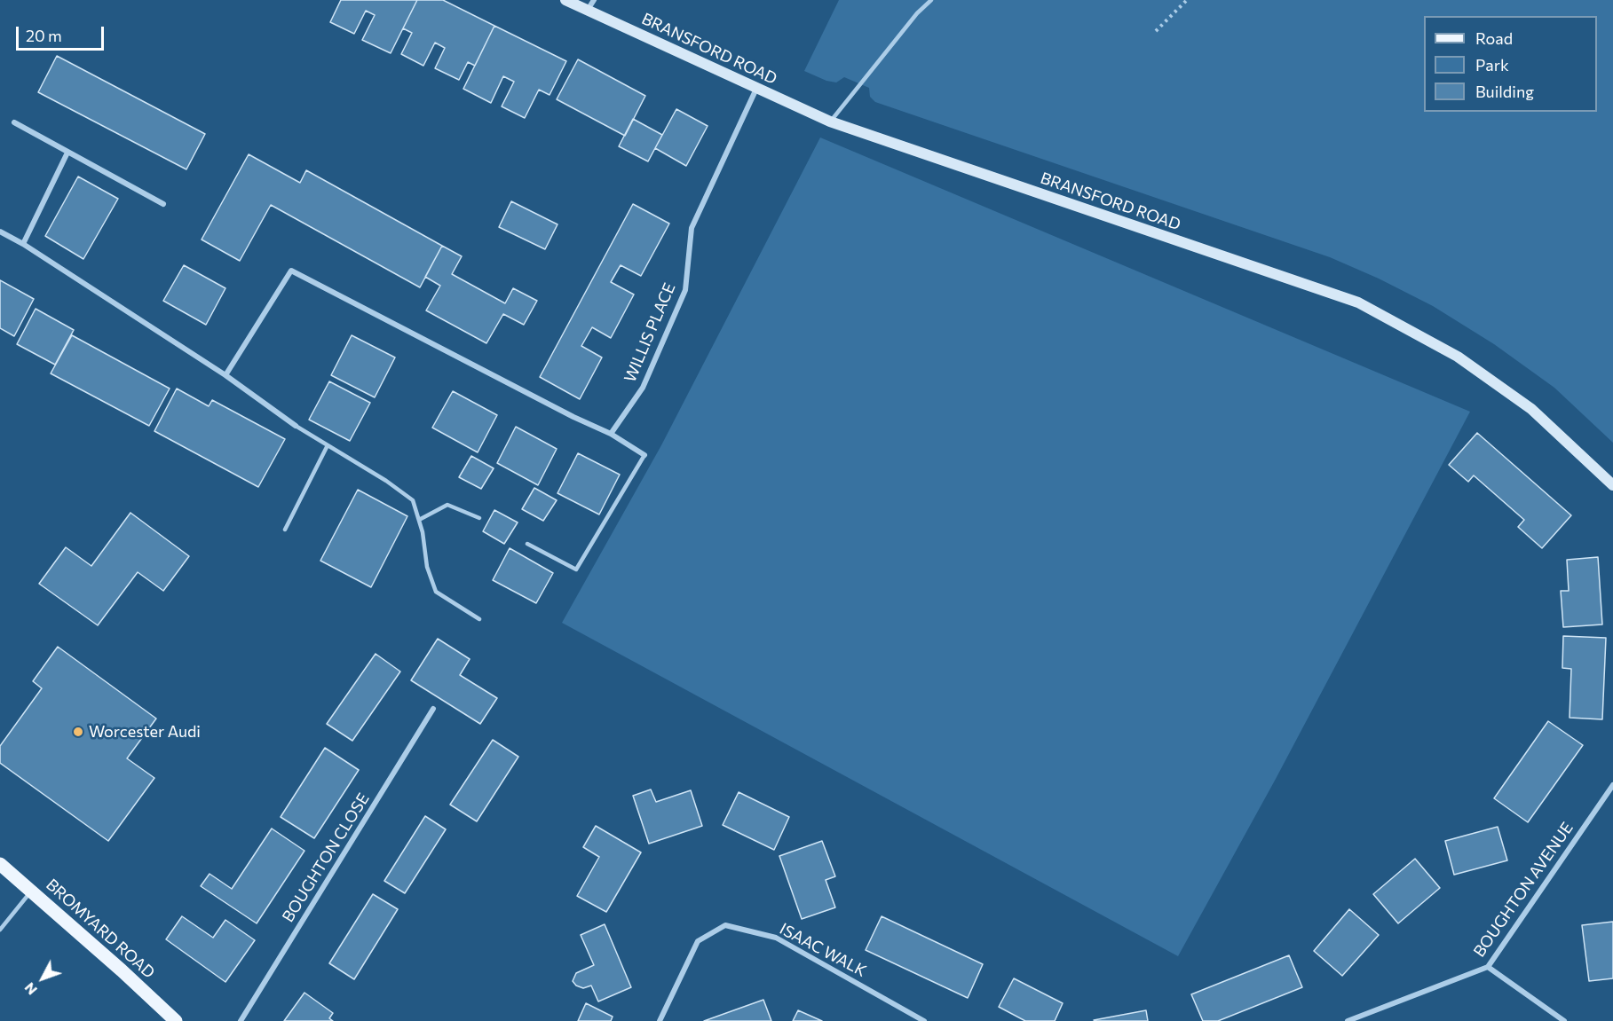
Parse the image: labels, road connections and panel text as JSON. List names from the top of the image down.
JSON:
{
  "streets": {
    "main road": ["BRANSFORD ROAD", "BROMYARD ROAD"],
    "street": [
      "WILLIS PLACE",
      "BOUGHTON CLOSE",
      "BOUGHTON AVENUE",
      "ISAAC WALK"
    ]
  },
  "crossings": [
    ["BRANSFORD ROAD", "WILLIS PLACE"]
  ],
  "places": ["Worcester Audi"],
  "legend": ["Road", "Park", "Building"],
  "scale_bar": "20 m",
  "north": "bottom left"
}
